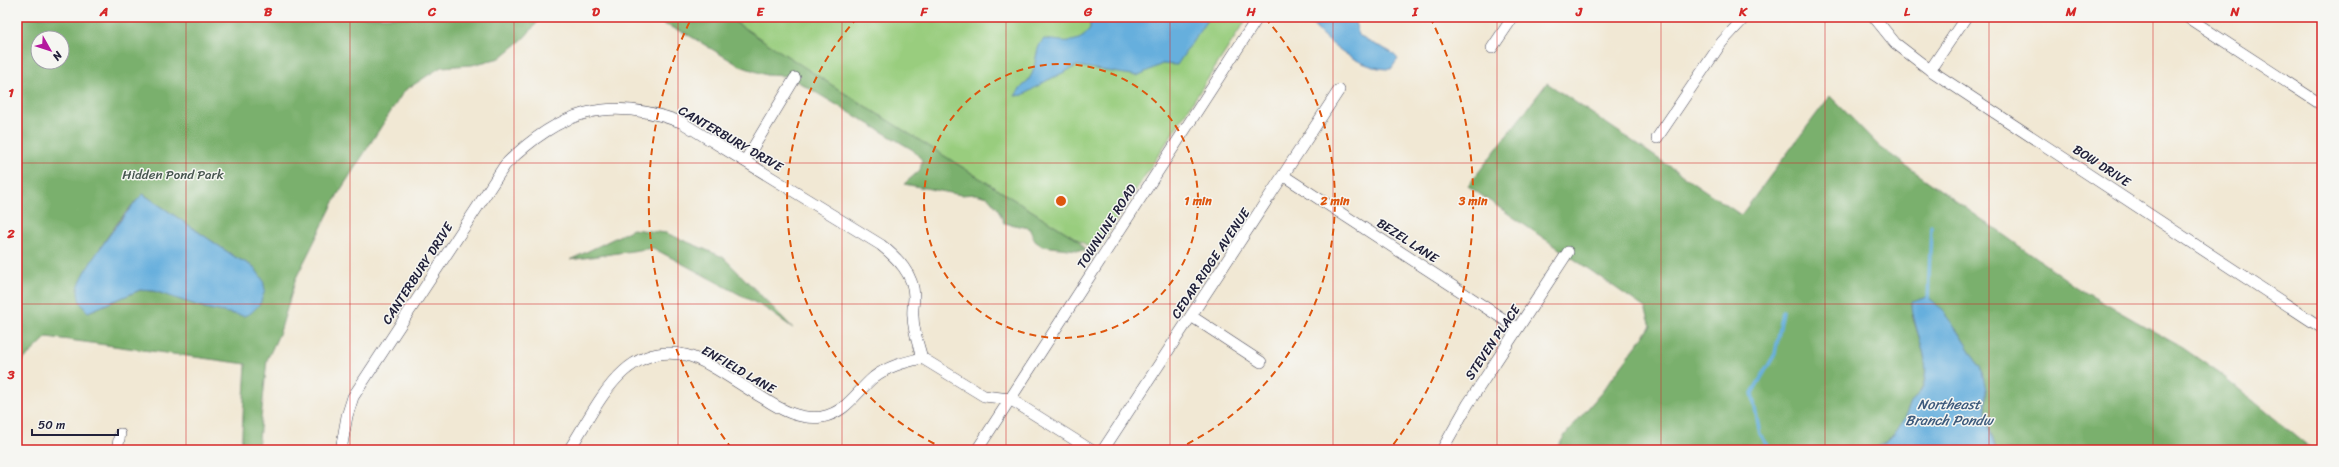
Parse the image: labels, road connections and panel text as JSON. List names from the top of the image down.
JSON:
{
  "streets": {
    "street": [
      "CANTERBURY DRIVE",
      "BOW DRIVE",
      "TOWNLINE ROAD",
      "BEZEL LANE",
      "CEDAR RIDGE AVENUE",
      "STEVEN PLACE",
      "ENFIELD LANE"
    ]
  },
  "crossings": [
    ["CANTERBURY DRIVE", "ENFIELD LANE"],
    ["BEZEL LANE", "CEDAR RIDGE AVENUE"],
    ["BEZEL LANE", "STEVEN PLACE"]
  ],
  "water": ["Northeast Branch Pondw"],
  "parks": ["Hidden Pond Park"],
  "scale_bar": "50 m",
  "north": "bottom right",
  "grid": {
    "columns": [
      "A",
      "B",
      "C",
      "D",
      "E",
      "F",
      "G",
      "H",
      "I",
      "J",
      "K",
      "L",
      "M",
      "N"
    ],
    "rows": ["1", "2", "3"]
  },
  "rings": ["1 min", "2 min", "3 min"]
}
